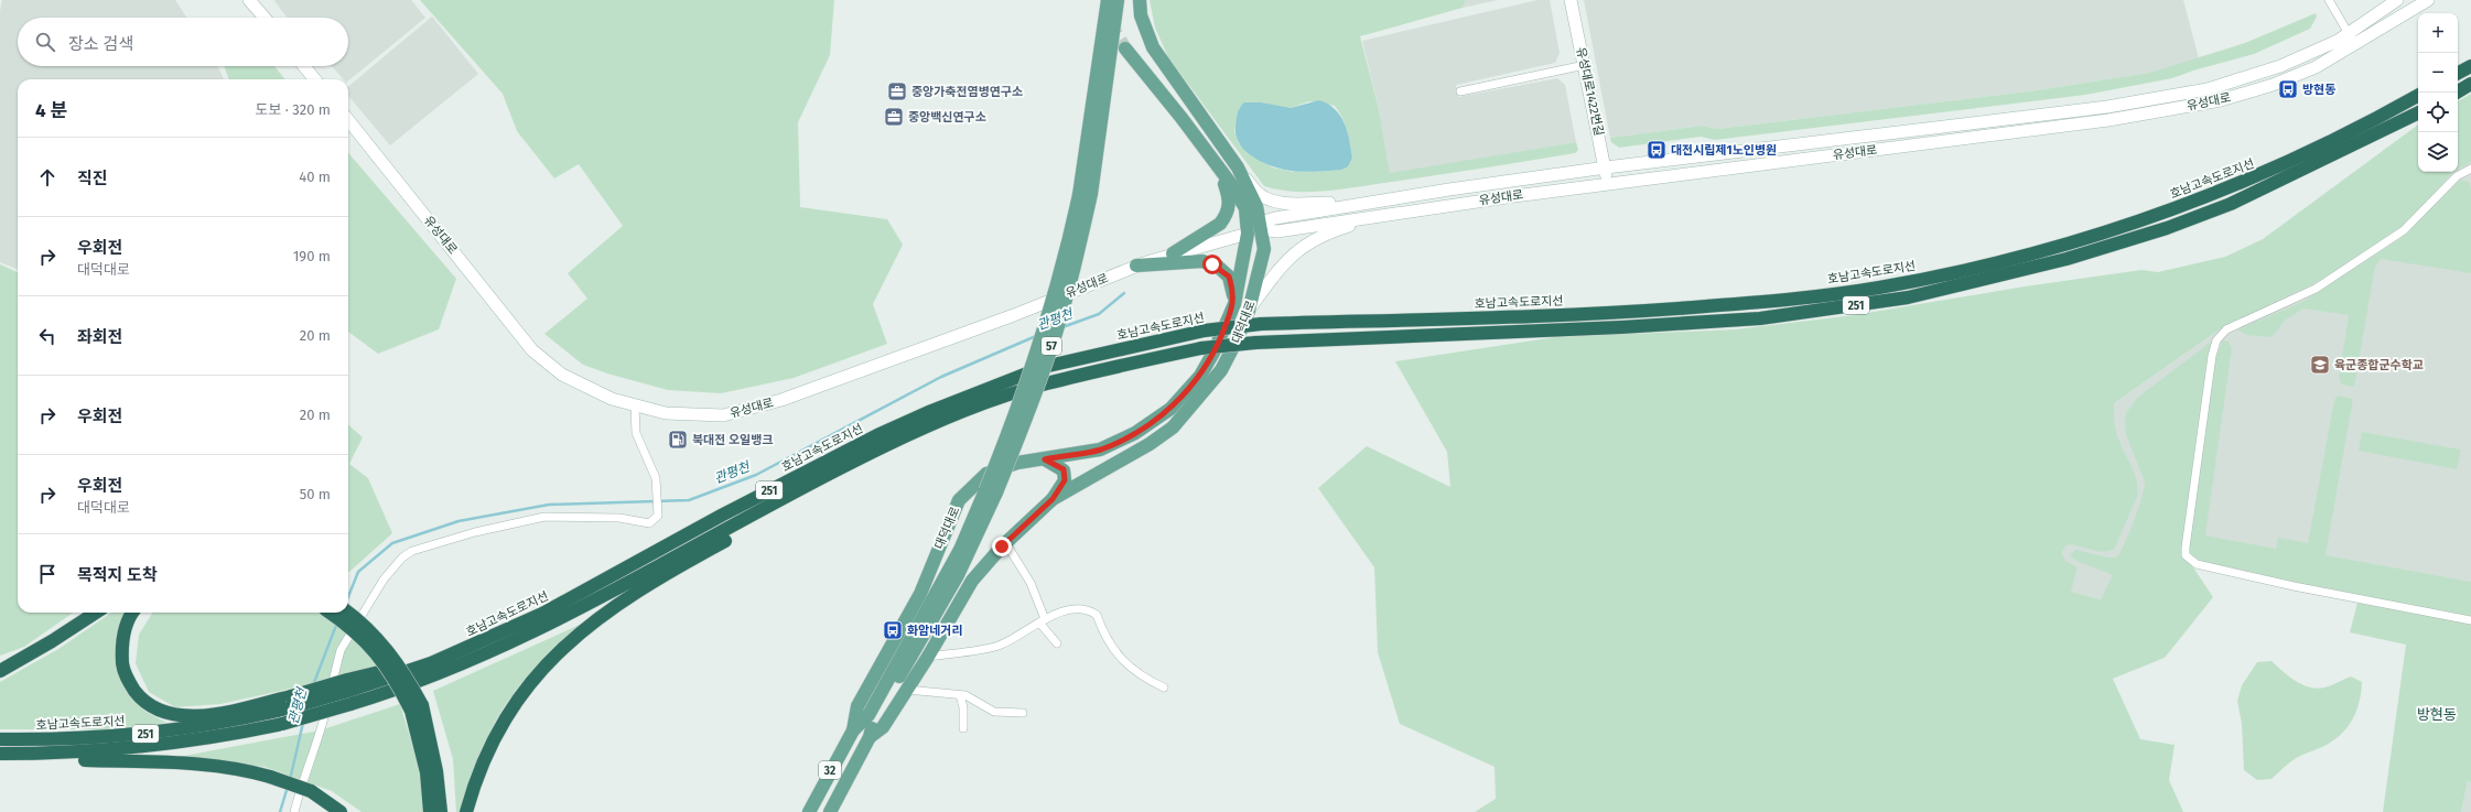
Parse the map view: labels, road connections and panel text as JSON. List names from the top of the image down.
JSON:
{
  "streets": {
    "highway": ["호남고속도로지선", "251"],
    "main road": [
      "유성대로1422번길",
      "유성대로",
      "대덕대로",
      "57",
      "32"
    ]
  },
  "crossings": [
    ["유성대로1422번길", "유성대로"],
    ["유성대로", "대덕대로"],
    ["유성대로", "32"],
    ["호남고속도로지선", "251"],
    ["대덕대로", "57"],
    ["대덕대로", "32"]
  ],
  "districts": ["방현동"],
  "water": ["관평천"],
  "places": {
    "bus stop": ["방현동", "대전시립제1노인병원", "화암네거리"],
    "office": ["중앙가축전염병연구소", "중앙백신연구소"],
    "school or university": ["육군종합군수학교"],
    "fuel station": ["북대전 오일뱅크"]
  },
  "page": {
    "map_buttons": ["+", "−"],
    "search": "장소 검색",
    "heading": ["4 분", "도보 · 320 m"],
    "list": [
      ["직진", "40 m"],
      ["우회전", "대덕대로", "190 m"],
      ["좌회전", "20 m"],
      ["우회전", "20 m"],
      ["우회전", "대덕대로", "50 m"],
      "목적지 도착"
    ]
  }
}
